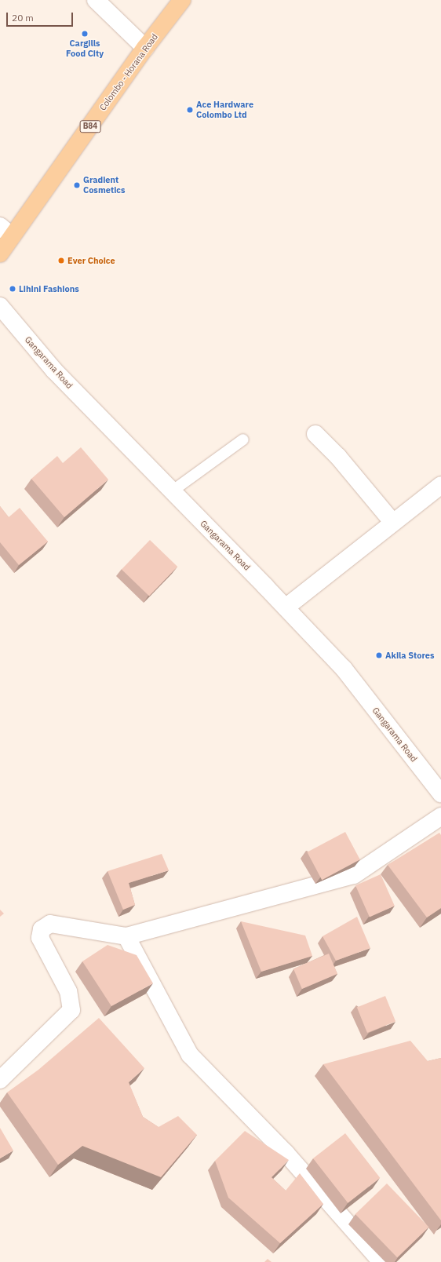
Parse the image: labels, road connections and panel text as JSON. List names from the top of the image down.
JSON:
{
  "streets": {
    "main road": ["Colombo - Horana Road", "B84"],
    "street": ["Gangarama Road"]
  },
  "places": [
    "Cargills Food City",
    "Ace Hardware Colombo Ltd",
    "Gradient Cosmetics",
    "Ever Choice",
    "Lihini Fashions",
    "Akila Stores"
  ],
  "scale_bar": "20 m"
}
